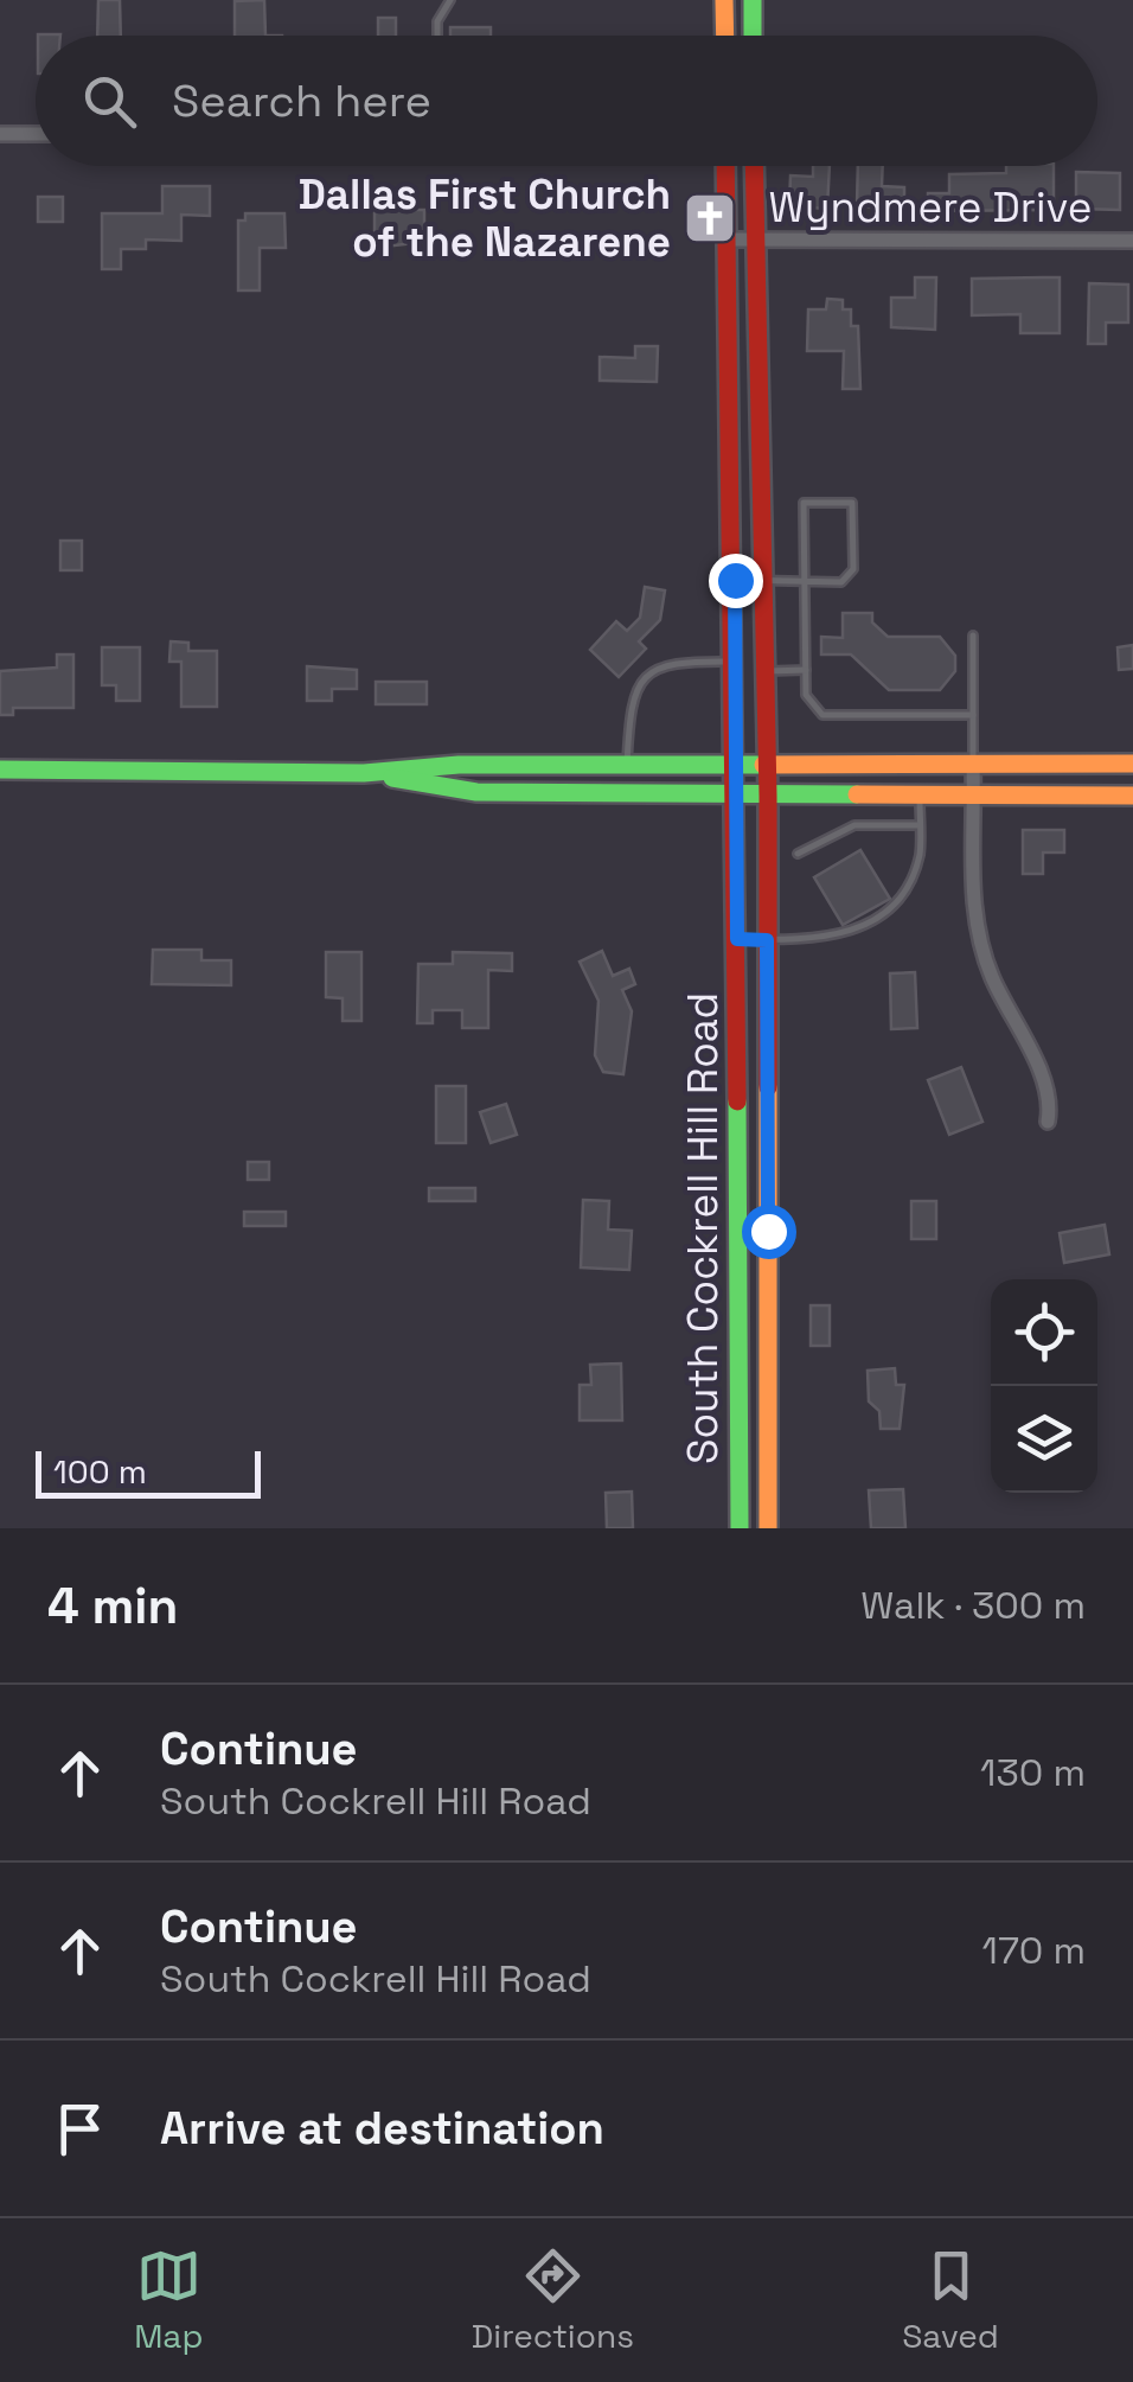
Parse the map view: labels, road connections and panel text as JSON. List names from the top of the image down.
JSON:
{
  "streets": {
    "main road": ["South Cockrell Hill Road"],
    "street": ["Wyndmere Drive"]
  },
  "crossings": [
    ["Wyndmere Drive", "South Cockrell Hill Road"]
  ],
  "places": {
    "church": ["Dallas First Church of the Nazarene"]
  },
  "scale_bar": "100 m",
  "page": {
    "search": "Search here",
    "scale": "100 m",
    "heading": ["4 min", "Walk · 300 m"],
    "list": [
      ["Continue", "South Cockrell Hill Road", "130 m"],
      ["Continue", "South Cockrell Hill Road", "170 m"],
      "Arrive at destination"
    ],
    "nav": ["Map", "Directions", "Saved"]
  }
}
